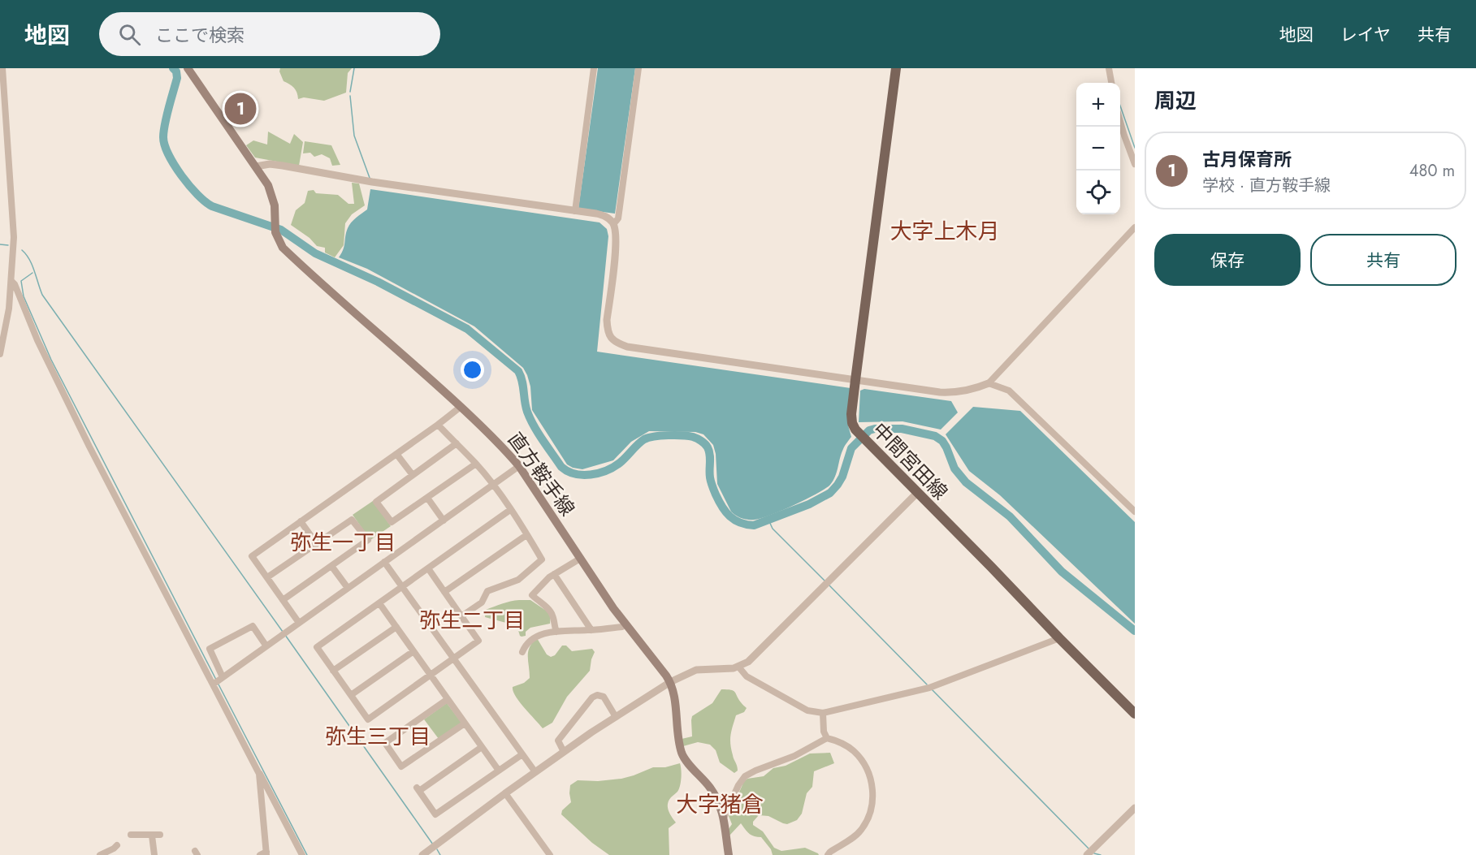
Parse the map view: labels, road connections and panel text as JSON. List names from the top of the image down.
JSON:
{
  "streets": {
    "main road": ["中間宮田線", "直方鞍手線"]
  },
  "districts": [
    "大字上木月",
    "弥生一丁目",
    "弥生二丁目",
    "弥生三丁目",
    "大字猪倉"
  ],
  "page": {
    "header": "地図",
    "search": "ここで検索",
    "nav": ["地図", "レイヤ", "共有"],
    "heading": "周辺",
    "map_buttons": ["+", "−"],
    "pins": "1",
    "list": [
      {
        "mark": "1",
        "name": "古月保育所",
        "note": "学校 · 直方鞍手線",
        "value": "480 m"
      }
    ],
    "buttons": ["保存", "共有"]
  }
}
